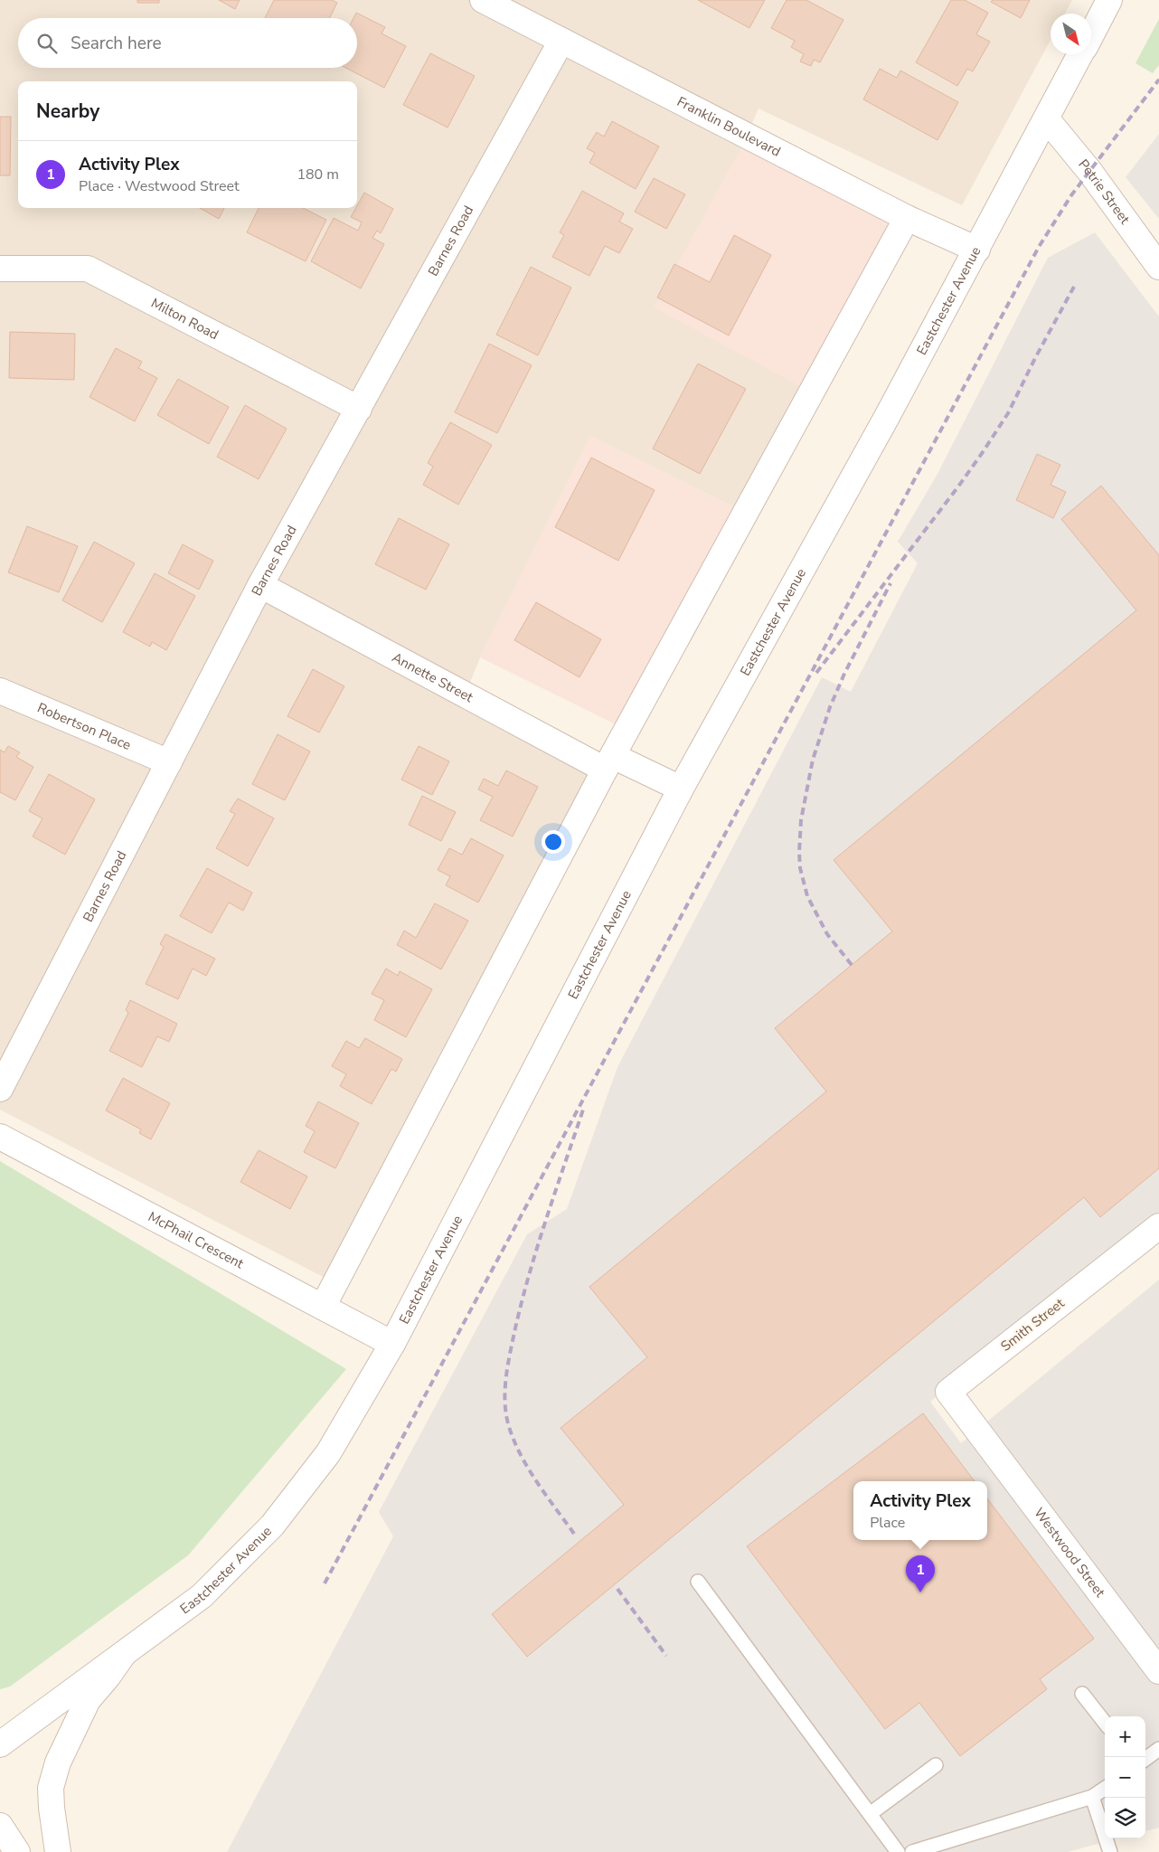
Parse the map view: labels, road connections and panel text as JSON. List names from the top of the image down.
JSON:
{
  "streets": {
    "street": [
      "Franklin Boulevard",
      "Petrie Street",
      "Barnes Road",
      "Eastchester Avenue",
      "Milton Road",
      "Annette Street",
      "Robertson Place",
      "McPhail Crescent",
      "Smith Street",
      "Westwood Street"
    ]
  },
  "crossings": [
    ["Franklin Boulevard", "Barnes Road"],
    ["Franklin Boulevard", "Eastchester Avenue"],
    ["Petrie Street", "Eastchester Avenue"],
    ["Barnes Road", "Milton Road"],
    ["Barnes Road", "Annette Street"],
    ["Barnes Road", "Robertson Place"],
    ["Eastchester Avenue", "Annette Street"],
    ["Eastchester Avenue", "McPhail Crescent"],
    ["Smith Street", "Westwood Street"]
  ],
  "north": "bottom right",
  "page": {
    "search": "Search here",
    "heading": "Nearby",
    "list": [
      {
        "mark": "1",
        "name": "Activity Plex",
        "note": "Place · Westwood Street",
        "value": "180 m"
      }
    ],
    "popup": ["Activity Plex", "Place"],
    "pins": "1",
    "map_buttons": ["+", "−"]
  }
}
